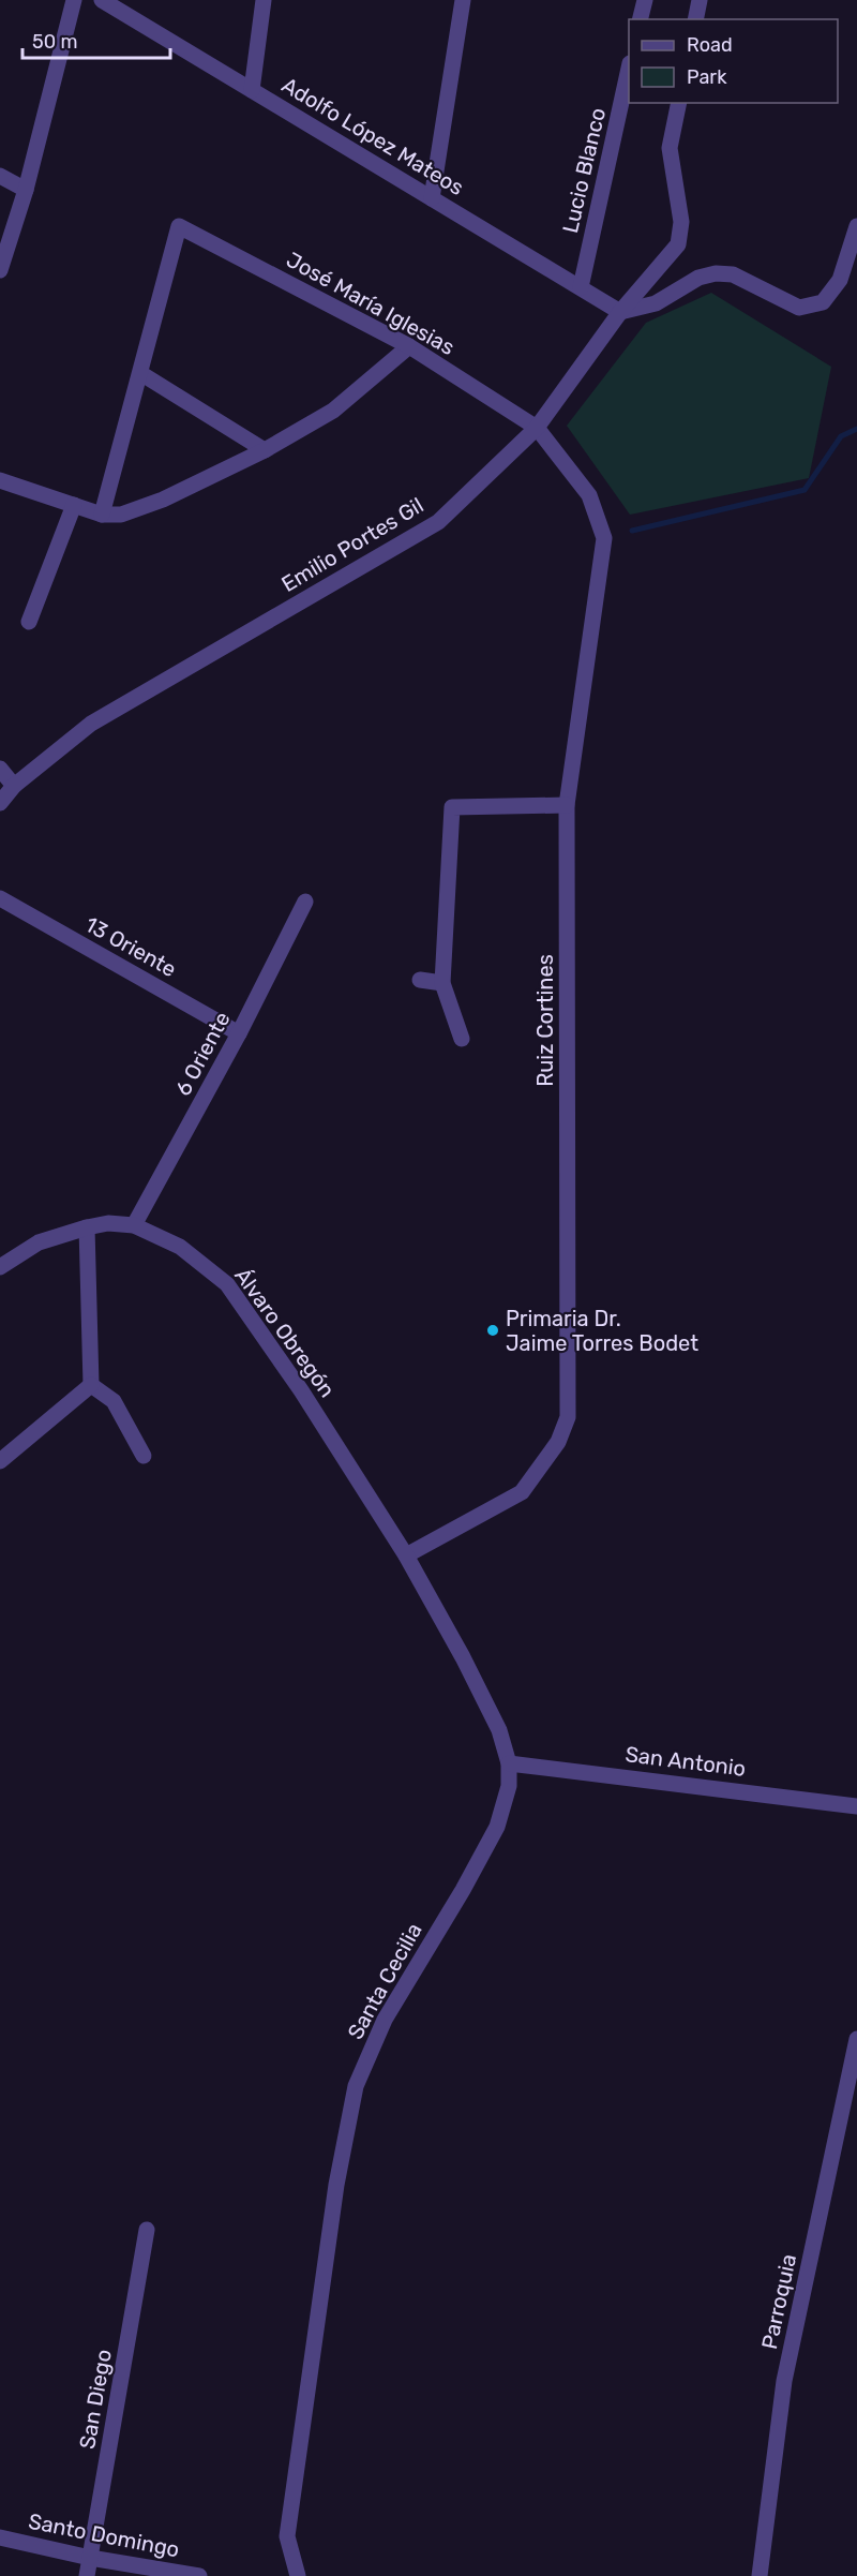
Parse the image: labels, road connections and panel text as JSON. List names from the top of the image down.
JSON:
{
  "streets": {
    "street": [
      "Adolfo López Mateos",
      "Lucio Blanco",
      "José María Iglesias",
      "Emilio Portes Gil",
      "13 Oriente",
      "Ruiz Cortines",
      "6 Oriente",
      "Álvaro Obregón",
      "San Antonio",
      "Santa Cecilia",
      "Parroquia",
      "San Diego",
      "Santo Domingo"
    ]
  },
  "crossings": [
    ["Adolfo López Mateos", "Lucio Blanco"],
    ["Adolfo López Mateos", "Emilio Portes Gil"],
    ["José María Iglesias", "Emilio Portes Gil"],
    ["José María Iglesias", "Ruiz Cortines"],
    ["Emilio Portes Gil", "Ruiz Cortines"],
    ["13 Oriente", "6 Oriente"],
    ["Ruiz Cortines", "Álvaro Obregón"],
    ["Ruiz Cortines", "Santa Cecilia"],
    ["6 Oriente", "Álvaro Obregón"],
    ["Álvaro Obregón", "Santa Cecilia"],
    ["San Antonio", "Santa Cecilia"],
    ["San Diego", "Santo Domingo"]
  ],
  "places": ["Primaria Dr. Jaime Torres Bodet"],
  "legend": ["Road", "Park"],
  "scale_bar": "50 m"
}
